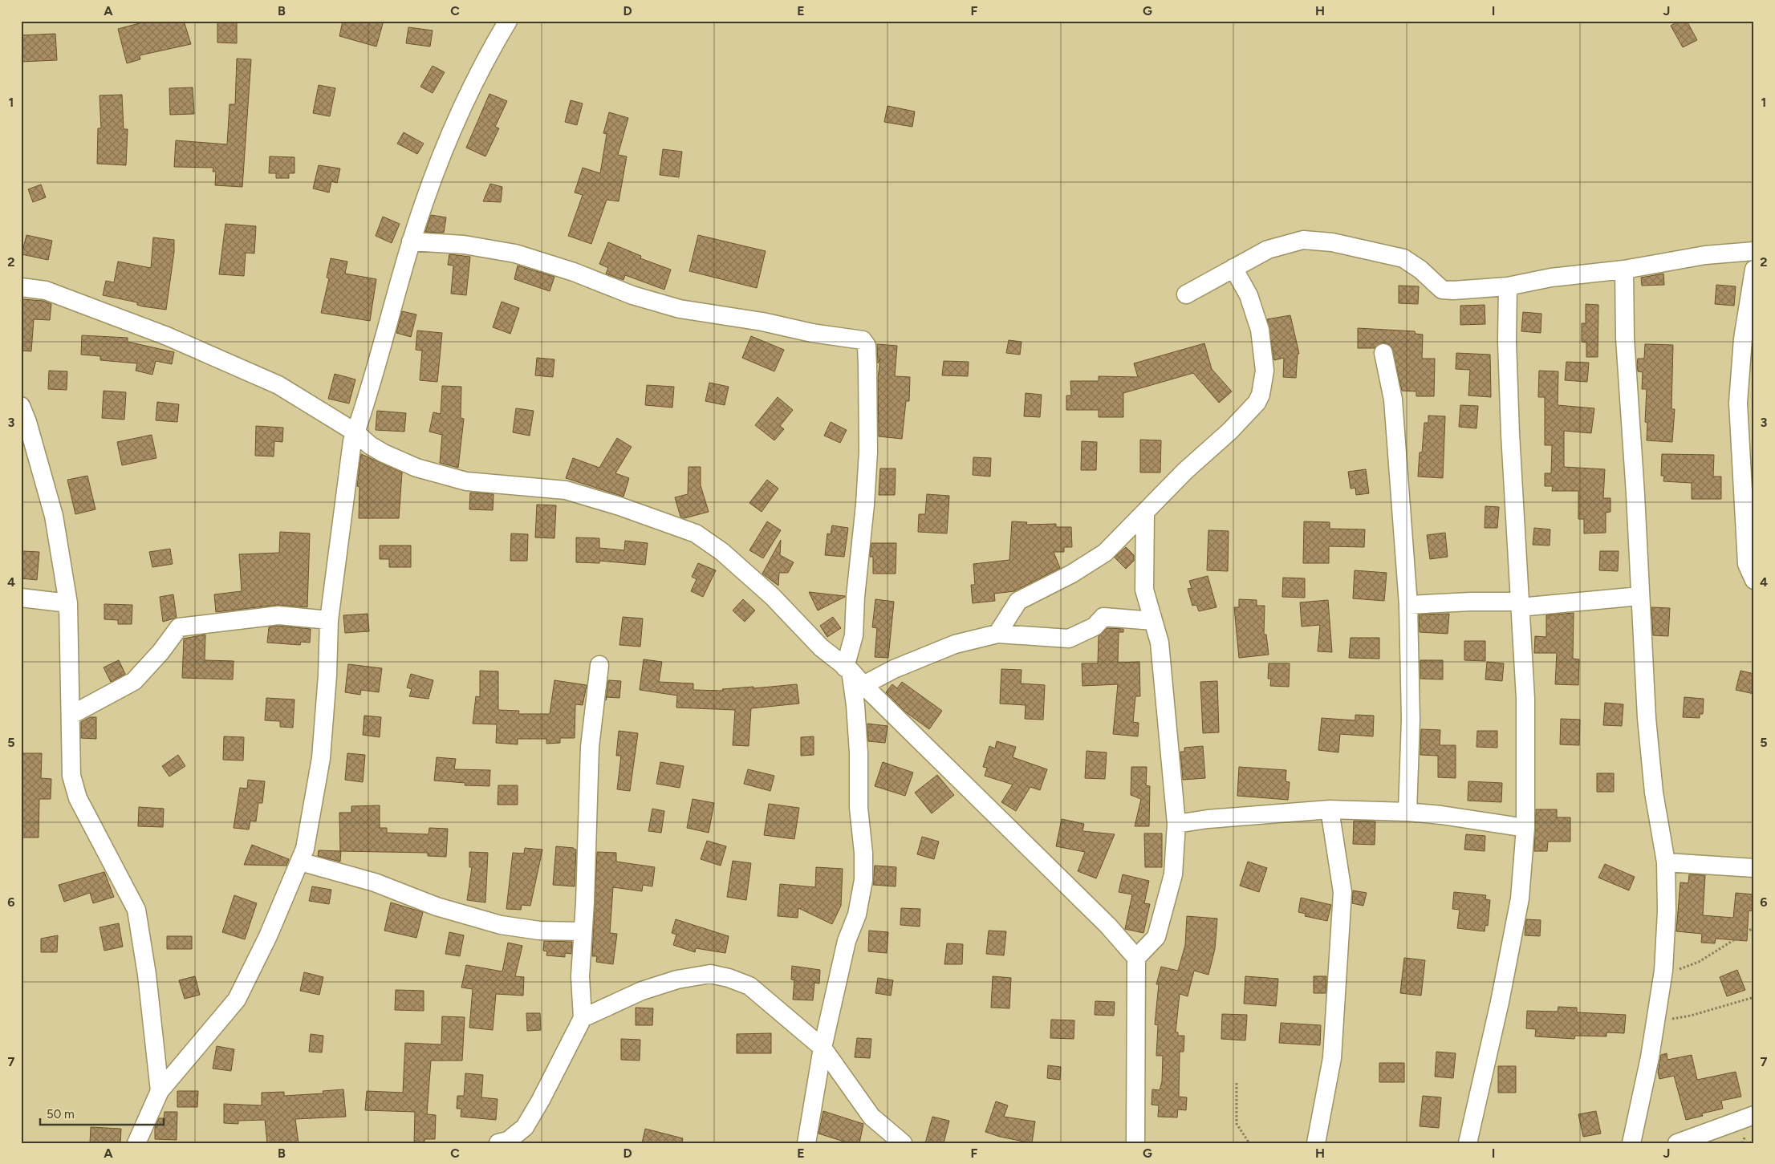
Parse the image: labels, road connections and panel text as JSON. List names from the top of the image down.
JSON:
{
  "scale_bar": "50 m",
  "grid": {
    "columns": [
      "A",
      "B",
      "C",
      "D",
      "E",
      "F",
      "G",
      "H",
      "I",
      "J"
    ],
    "rows": [
      "1",
      "2",
      "3",
      "4",
      "5",
      "6",
      "7"
    ]
  }
}
